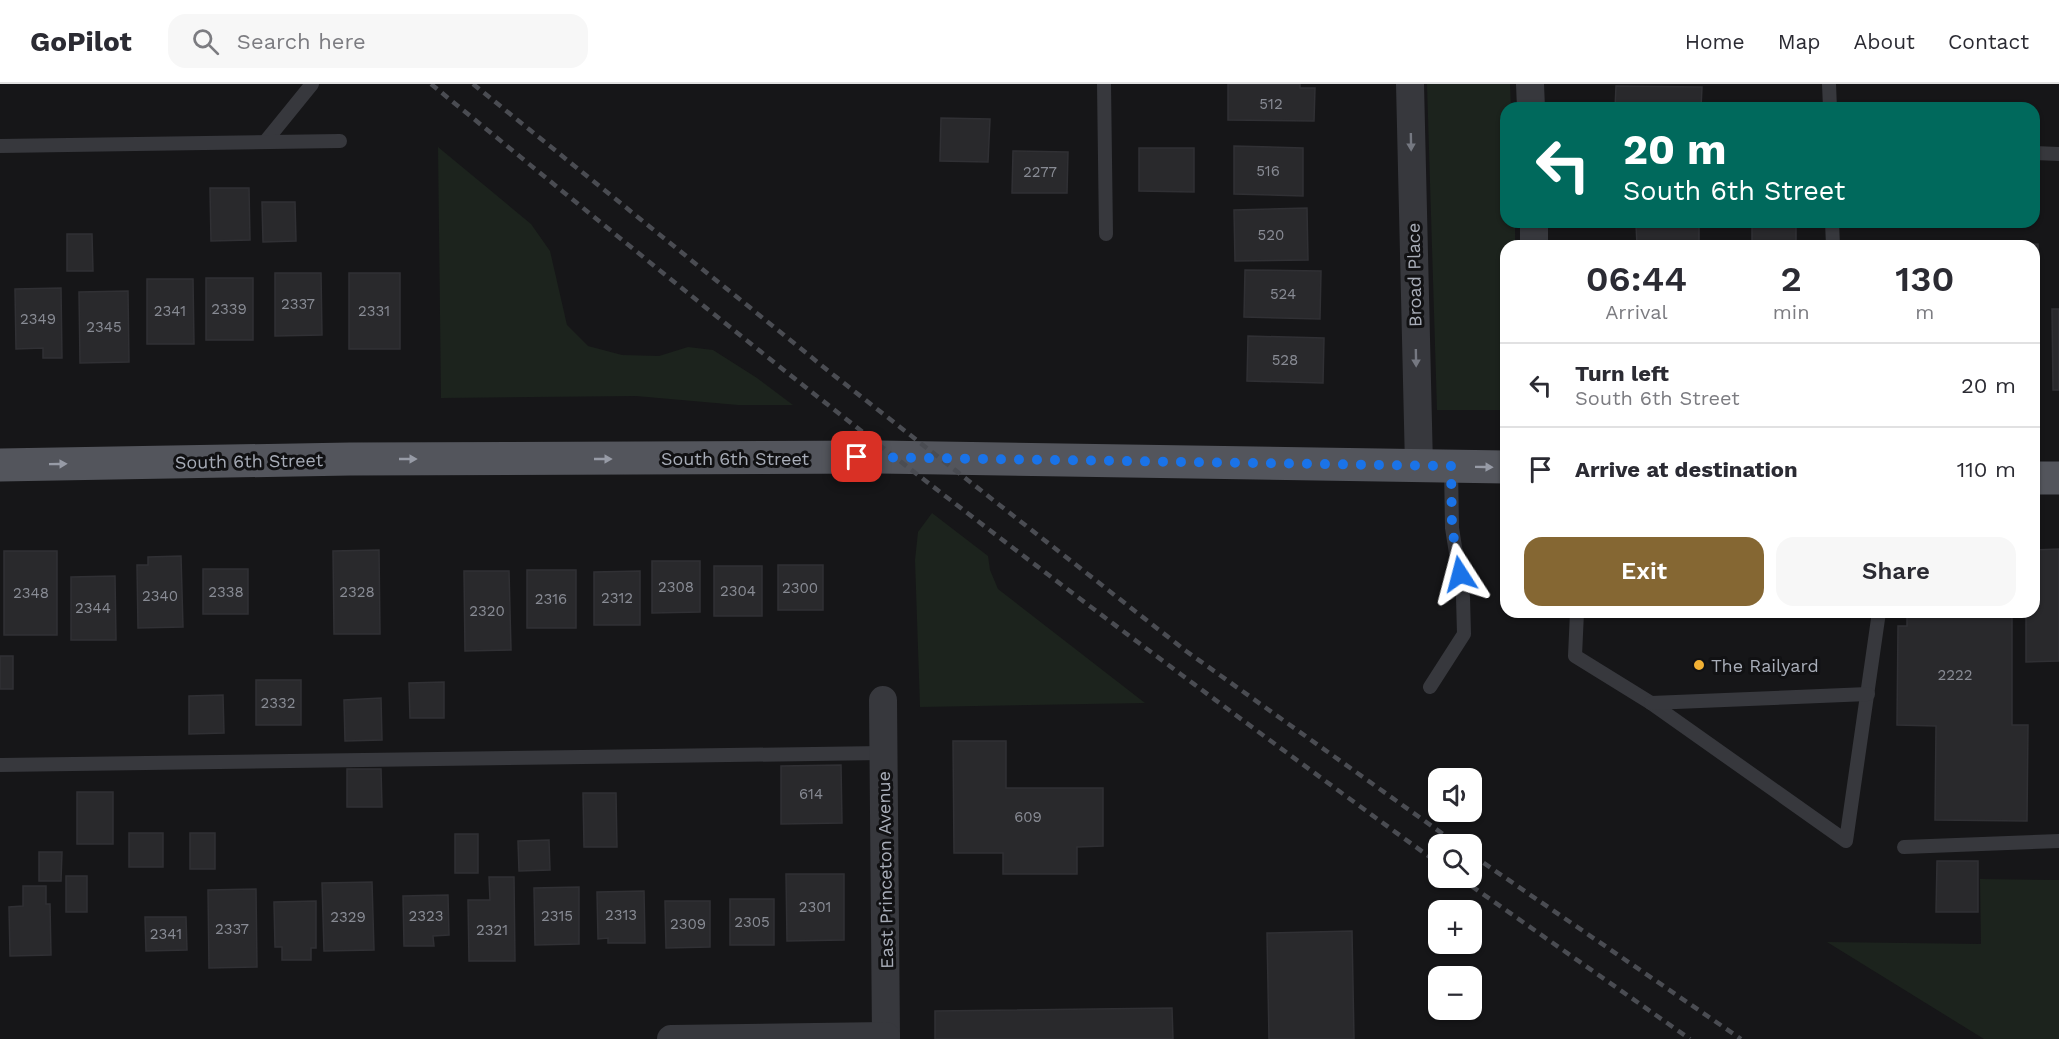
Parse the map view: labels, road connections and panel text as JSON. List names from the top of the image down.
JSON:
{
  "streets": {
    "main road": ["South 6th Street"],
    "street": ["Broad Place", "East Princeton Avenue"]
  },
  "crossings": [
    ["Broad Place", "South 6th Street"]
  ],
  "one_way": ["Broad Place", "South 6th Street"],
  "places": ["The Railyard"],
  "house_numbers": [
    "512",
    "516",
    "2277",
    "520",
    "524",
    "2337",
    "2339",
    "2341",
    "2331",
    "2349",
    "2345",
    "528",
    "2308",
    "2300",
    "2304",
    "2338",
    "2328",
    "2348",
    "2340",
    "2312",
    "2316",
    "2344",
    "2320",
    "2222",
    "2332",
    "614",
    "609",
    "2301",
    "2313",
    "2323",
    "2315",
    "2329",
    "2305",
    "2309",
    "2337",
    "2321",
    "2341"
  ],
  "page": {
    "header": "GoPilot",
    "search": "Search here",
    "nav": [
      "Home",
      "Map",
      "About",
      "Contact"
    ],
    "turn": ["20 m", "South 6th Street"],
    "eta": [
      "06:44",
      "Arrival",
      "2",
      "min",
      "130",
      "m"
    ],
    "list": [
      {
        "name": "Turn left",
        "note": "South 6th Street",
        "value": "20 m"
      },
      {
        "name": "Arrive at destination",
        "value": "110 m"
      }
    ],
    "buttons": ["Exit", "Share"],
    "map_buttons": ["+", "−"]
  }
}
